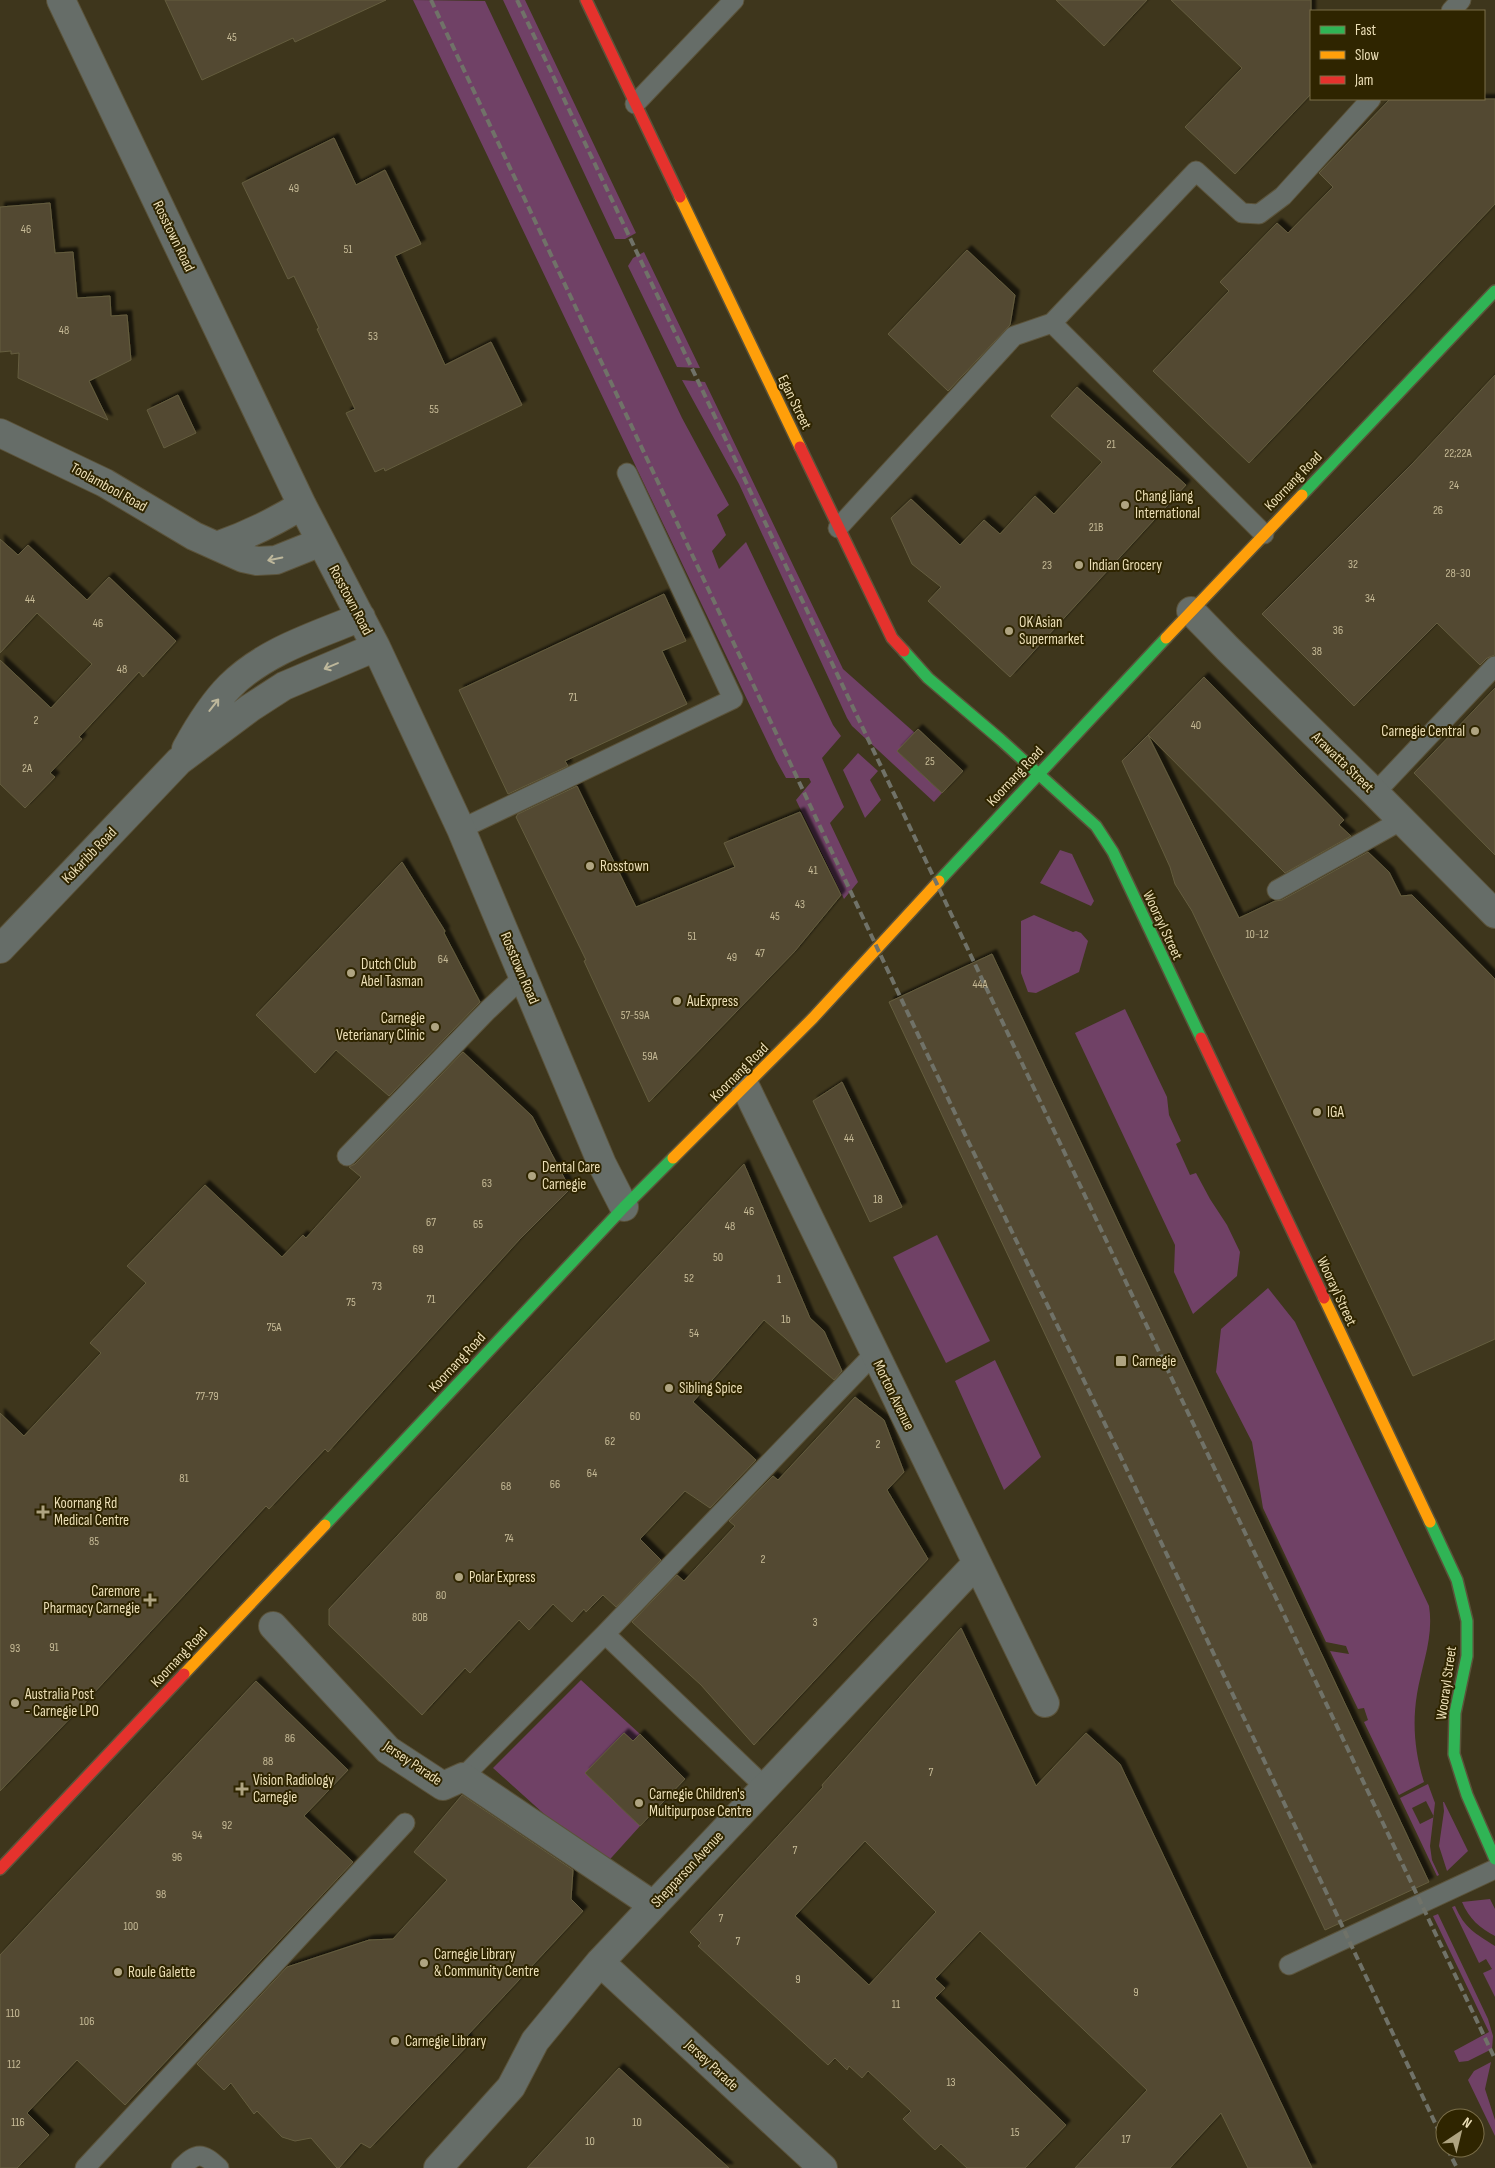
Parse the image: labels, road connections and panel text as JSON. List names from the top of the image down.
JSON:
{
  "streets": {
    "street": [
      "Rosstown Road",
      "Egan Street",
      "Koornang Road",
      "Toolambool Road",
      "Arawatta Street",
      "Kokaribb Road",
      "Woorayl Street",
      "Morton Avenue",
      "Jersey Parade",
      "Shepparson Avenue"
    ]
  },
  "crossings": [
    ["Rosstown Road", "Koornang Road"],
    ["Rosstown Road", "Toolambool Road"],
    ["Rosstown Road", "Kokaribb Road"],
    ["Egan Street", "Koornang Road"],
    ["Egan Street", "Woorayl Street"],
    ["Koornang Road", "Arawatta Street"],
    ["Koornang Road", "Woorayl Street"],
    ["Koornang Road", "Morton Avenue"],
    ["Morton Avenue", "Shepparson Avenue"],
    ["Jersey Parade", "Shepparson Avenue"]
  ],
  "places": {
    "other": [
      "Chang Jiang International",
      "Indian Grocery",
      "OK Asian Supermarket",
      "Carnegie Central",
      "Rosstown",
      "Dutch Club Abel Tasman",
      "AuExpress",
      "Carnegie Veterianary Clinic",
      "IGA",
      "Dental Care Carnegie",
      "Sibling Spice",
      "Polar Express",
      "Australia Post - Carnegie LPO",
      "Carnegie Children's Multipurpose Centre",
      "Carnegie Library & Community Centre",
      "Roule Galette",
      "Carnegie Library"
    ],
    "transit": ["Carnegie"],
    "health": ["Koornang Rd Medical Centre", "Caremore Pharmacy Carnegie", "Vision Radiology Carnegie"]
  },
  "house_numbers": [
    "45",
    "49",
    "46",
    "51",
    "48",
    "53",
    "55",
    "21",
    "22;22A",
    "24",
    "26",
    "21B",
    "32",
    "23",
    "28-30",
    "34",
    "44",
    "46",
    "36",
    "38",
    "48",
    "71",
    "2",
    "40",
    "25",
    "2A",
    "41",
    "43",
    "45",
    "10-12",
    "51",
    "47",
    "49",
    "64",
    "44A",
    "57-59A",
    "59A",
    "44",
    "63",
    "18",
    "46",
    "67",
    "65",
    "48",
    "69",
    "50",
    "52",
    "1",
    "73",
    "71",
    "75",
    "1b",
    "75A",
    "54",
    "77-79",
    "60",
    "62",
    "2",
    "64",
    "81",
    "66",
    "68",
    "74",
    "85",
    "2",
    "80",
    "80B",
    "3",
    "91",
    "93",
    "86",
    "88",
    "7",
    "92",
    "94",
    "7",
    "96",
    "98",
    "7",
    "100",
    "7",
    "9",
    "9",
    "11",
    "110",
    "106",
    "112",
    "13",
    "116",
    "10",
    "15",
    "17",
    "10"
  ],
  "legend": ["Fast", "Slow", "Jam"],
  "north": "top right"
}
